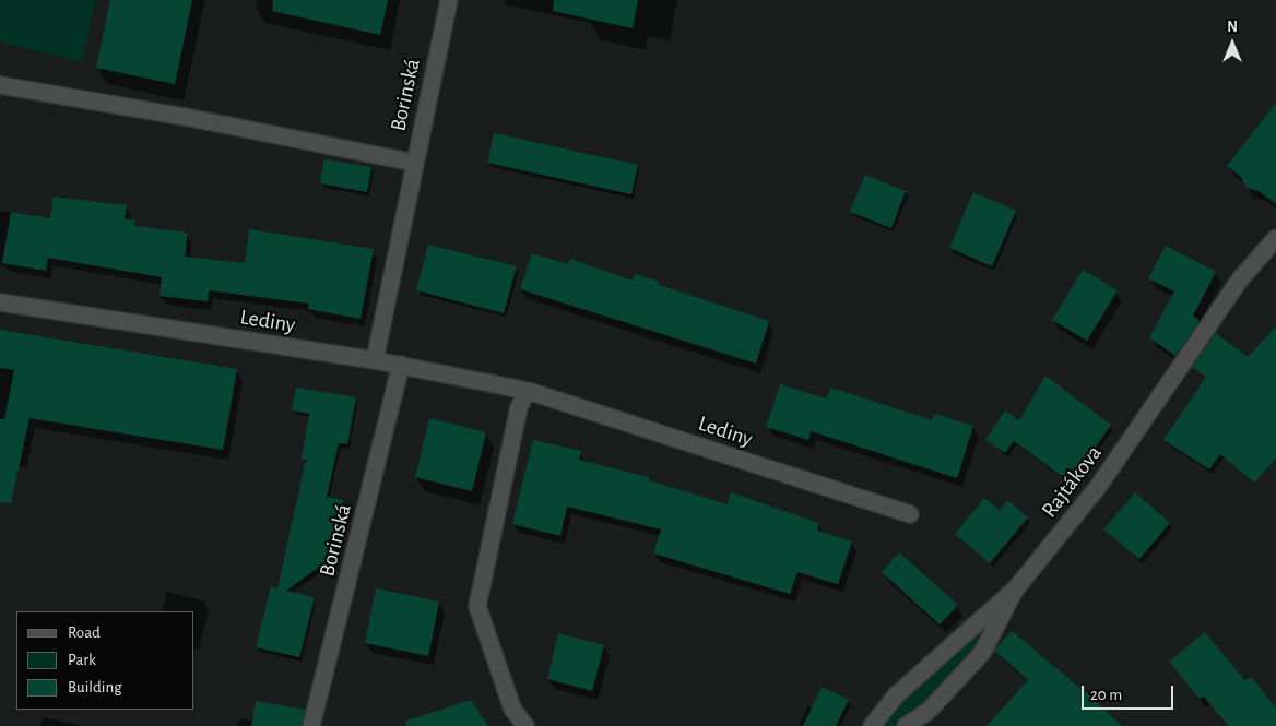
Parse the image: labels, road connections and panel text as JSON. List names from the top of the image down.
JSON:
{
  "streets": {
    "street": ["Borinská", "Lediny", "Rajtákova"]
  },
  "crossings": [
    ["Borinská", "Lediny"]
  ],
  "legend": ["Road", "Park", "Building"],
  "scale_bar": "20 m",
  "north": "top"
}
